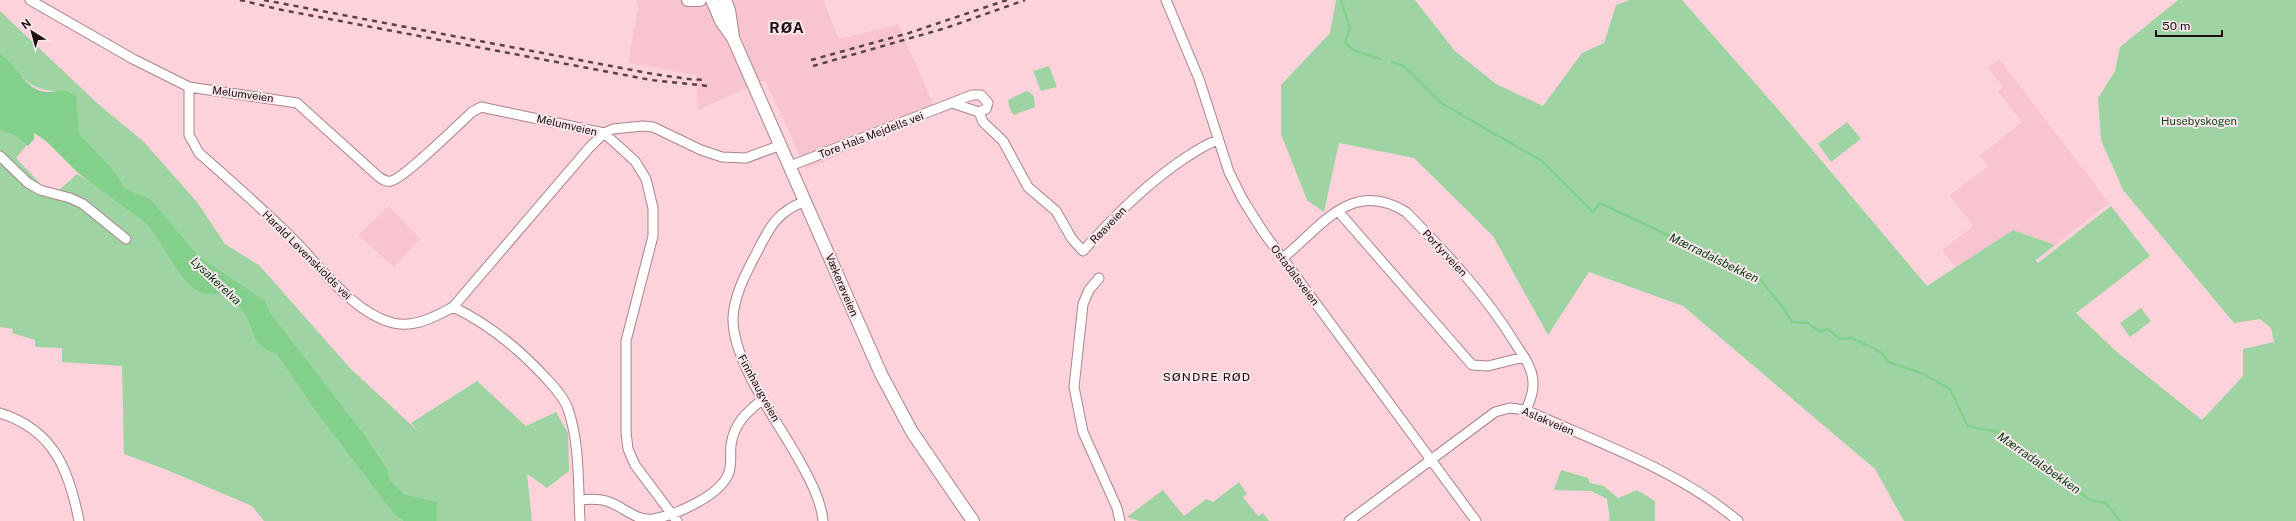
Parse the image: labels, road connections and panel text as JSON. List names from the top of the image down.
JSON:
{
  "streets": {
    "main road": ["Vækerøveien"],
    "street": [
      "Melumveien",
      "Tore Hals Mejdells vei",
      "Røaveien",
      "Porfyrveien",
      "Harald Løvenskiolds vei",
      "Ostadalsveien",
      "Finnhaugveien",
      "Aslakveien"
    ]
  },
  "crossings": [
    ["Melumveien", "Harald Løvenskiolds vei"],
    ["Tore Hals Mejdells vei", "Røaveien"],
    ["Tore Hals Mejdells vei", "Vækerøveien"],
    ["Røaveien", "Ostadalsveien"],
    ["Porfyrveien", "Ostadalsveien"],
    ["Porfyrveien", "Aslakveien"],
    ["Harald Løvenskiolds vei", "Vækerøveien"],
    ["Ostadalsveien", "Aslakveien"],
    ["Vækerøveien", "Finnhaugveien"]
  ],
  "districts": ["RØA", "SØNDRE RØD"],
  "water": ["Mærradalsbekken", "Lysakerelva"],
  "parks": ["Husebyskogen"],
  "scale_bar": "50 m",
  "north": "top left"
}
